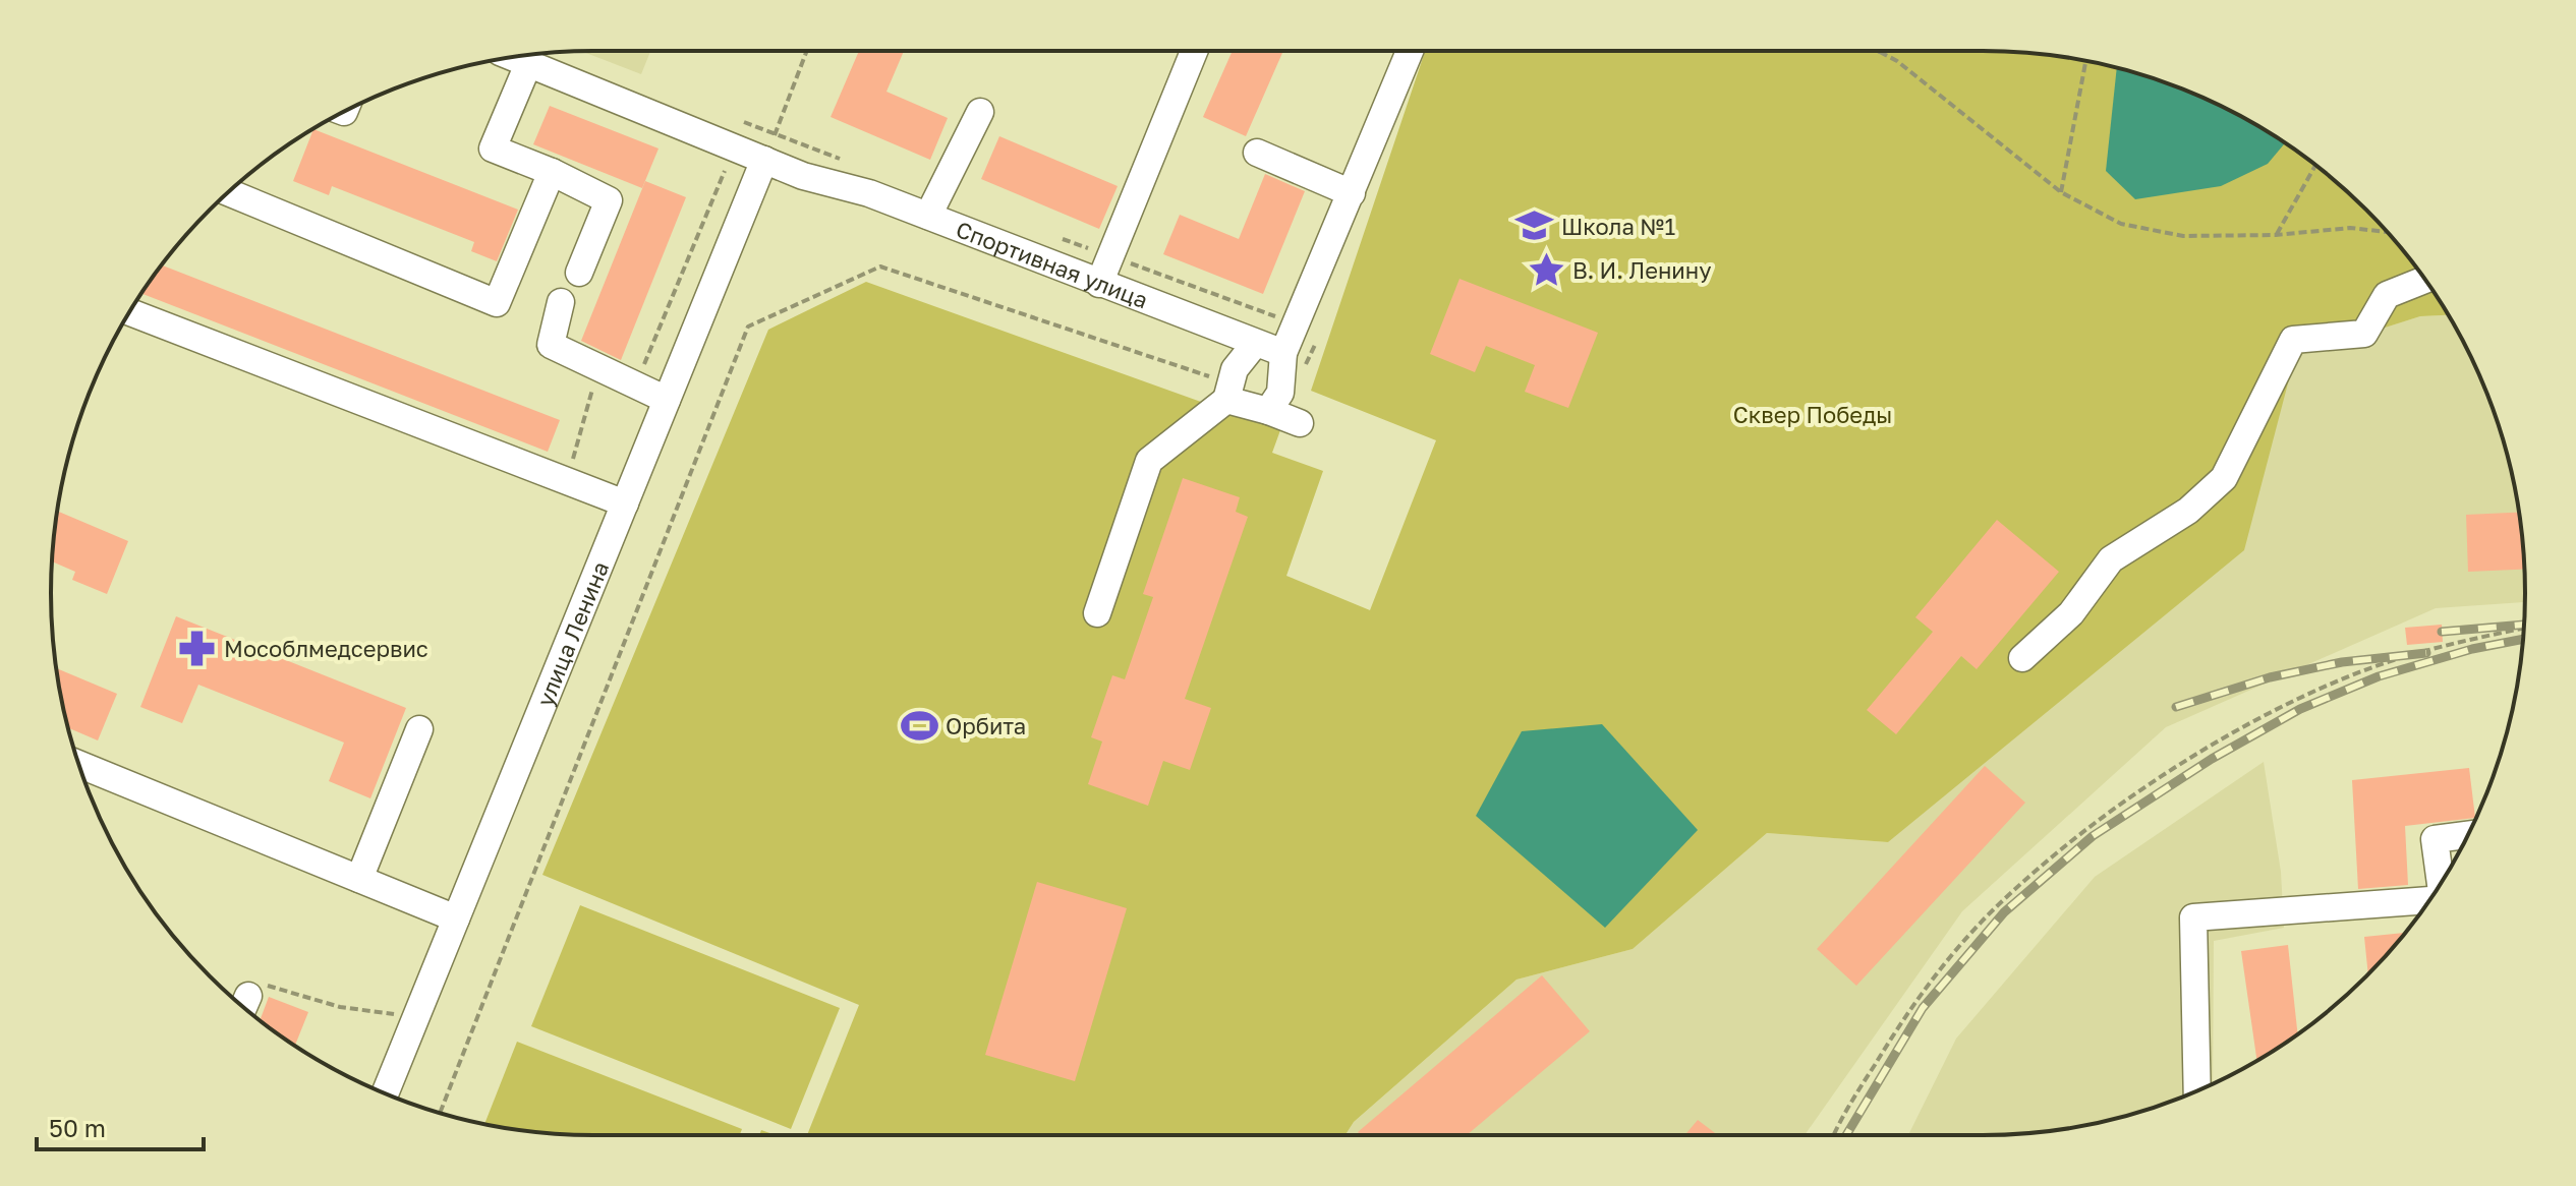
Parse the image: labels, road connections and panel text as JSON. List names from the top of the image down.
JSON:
{
  "streets": {
    "street": ["Спортивная улица", "улица Ленина"]
  },
  "crossings": [
    ["Спортивная улица", "улица Ленина"]
  ],
  "parks": ["Сквер Победы"],
  "places": {
    "school or university": ["Школа №1"],
    "place": ["В. И. Ленину"],
    "pharmacy": ["Мособлмедсервис"],
    "sports": ["Орбита"]
  },
  "scale_bar": "50 m"
}
